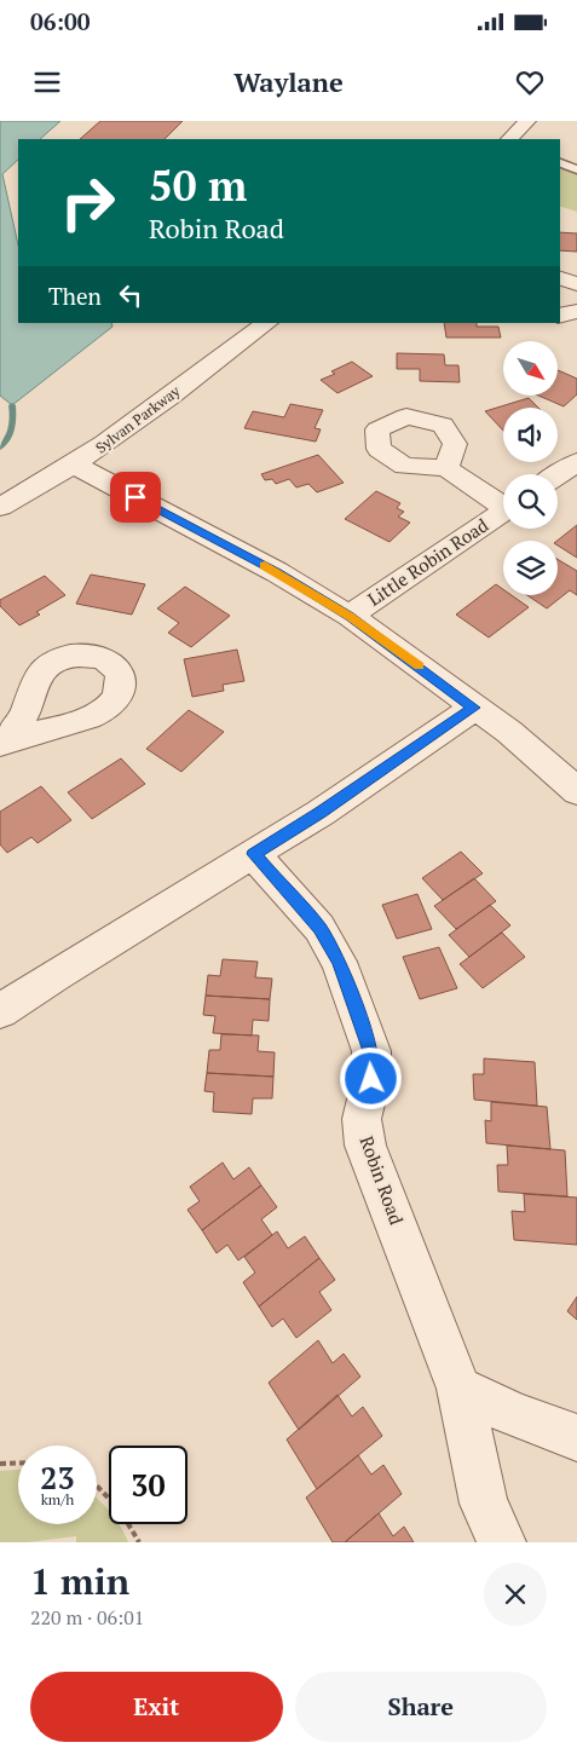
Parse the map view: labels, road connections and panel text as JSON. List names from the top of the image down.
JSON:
{
  "streets": {
    "street": ["Sylvan Parkway", "Little Robin Road", "Robin Road"]
  },
  "crossings": [
    ["Sylvan Parkway", "Little Robin Road"]
  ],
  "north": "bottom right",
  "page": {
    "status": "06:00",
    "header": "Waylane",
    "turn": ["50 m", "Robin Road"],
    "then": "Then",
    "speed": "23 km/h",
    "limit": "30",
    "heading": ["1 min", "220 m · 06:01"],
    "buttons": ["Exit", "Share"]
  }
}
